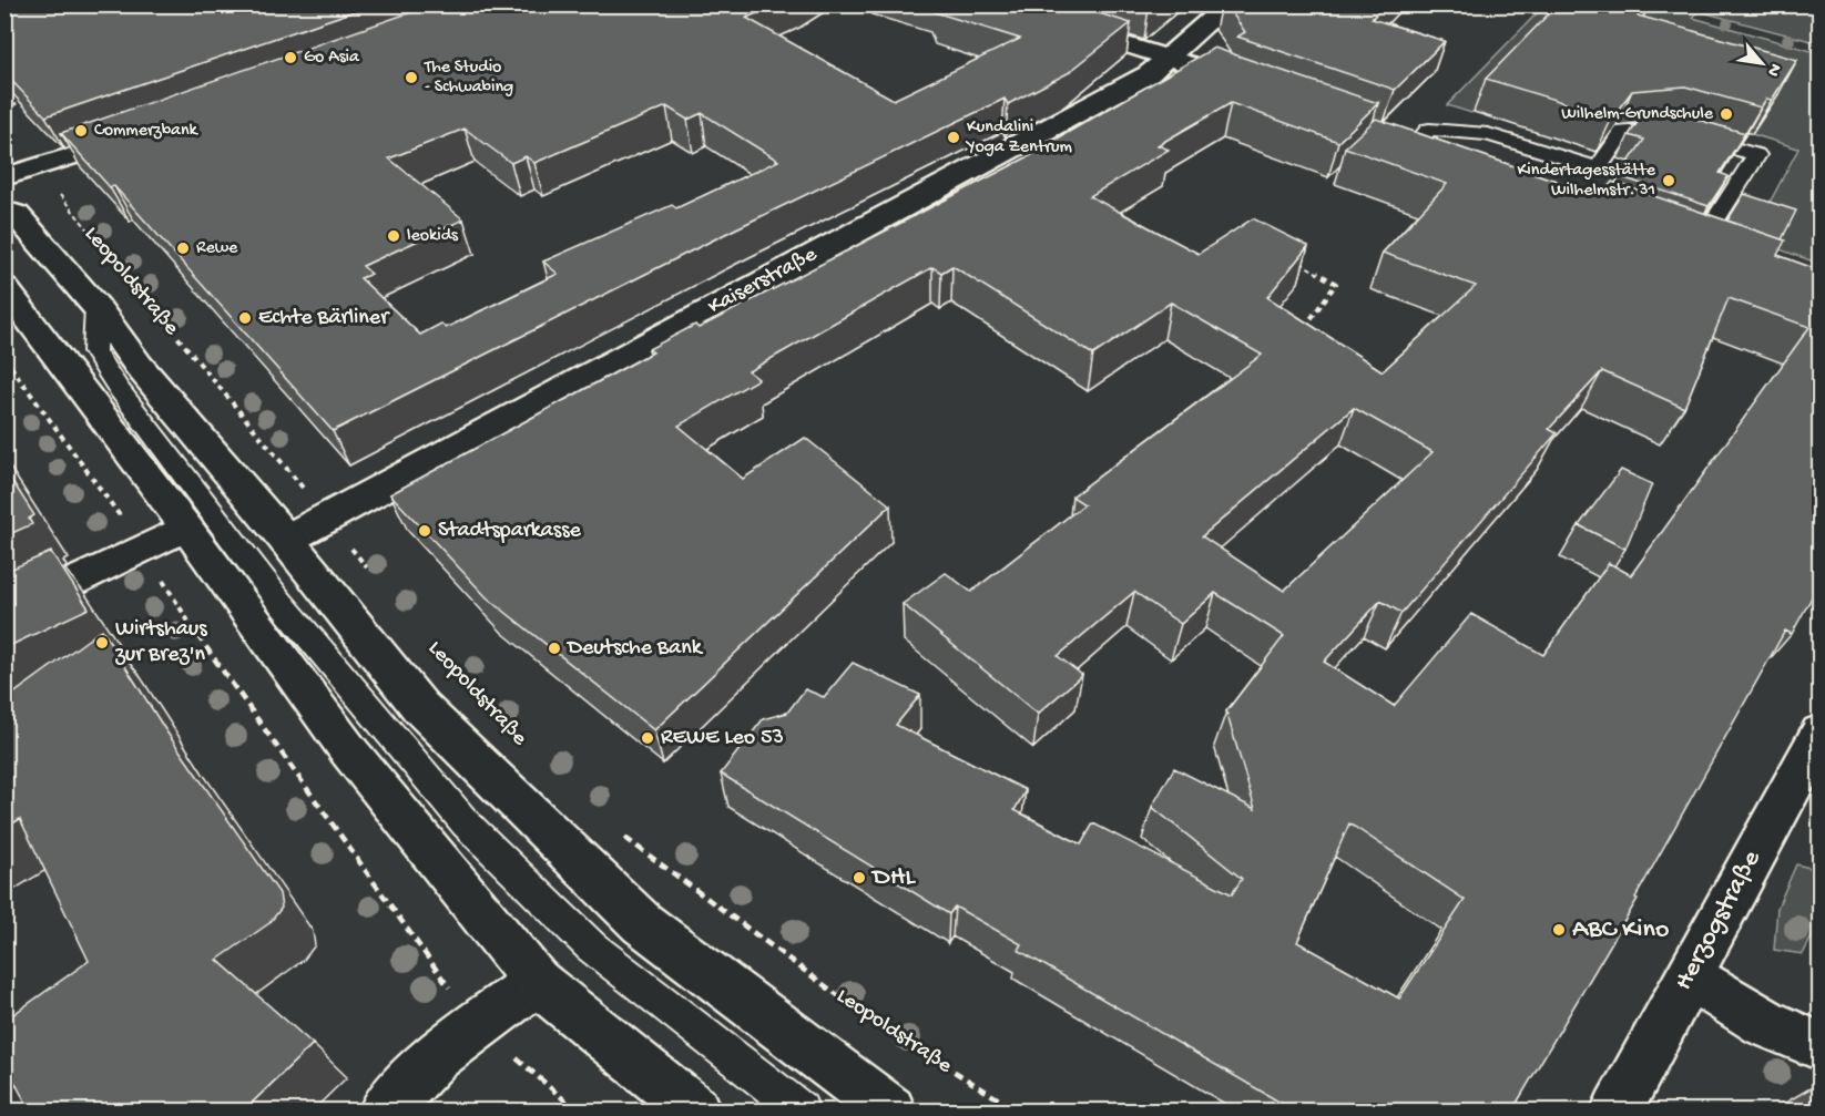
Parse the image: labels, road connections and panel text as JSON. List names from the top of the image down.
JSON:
{
  "streets": {
    "street": ["Leopoldstraße", "Kaiserstraße", "Herzogstraße"]
  },
  "crossings": [
    ["Leopoldstraße", "Kaiserstraße"]
  ],
  "places": [
    "Go Asia",
    "The Studio - Schwabing",
    "Wilhelm-Grundschule",
    "Commerzbank",
    "Kundalini Yoga Zentrum",
    "Kindertagesstätte Wilhelmstr. 31",
    "leokids",
    "Rewe",
    "Echte Bärliner",
    "Stadtsparkasse",
    "Wirtshaus zur Brez'n",
    "Deutsche Bank",
    "REWE Leo 53",
    "DHL",
    "ABC Kino"
  ],
  "north": "bottom right"
}
